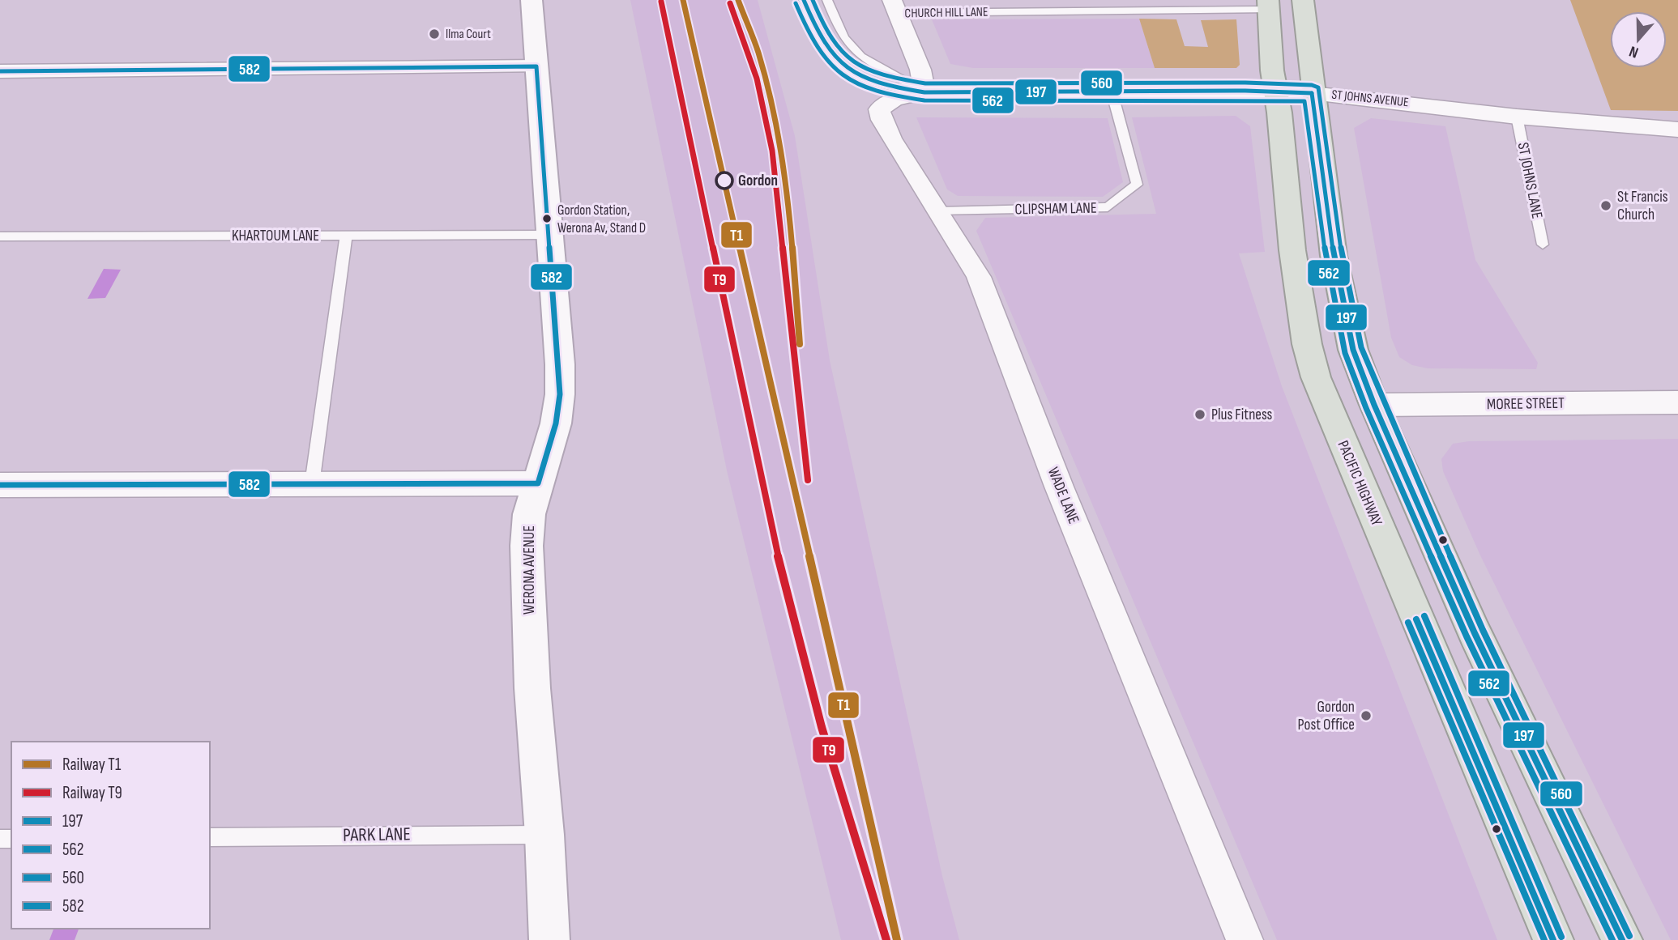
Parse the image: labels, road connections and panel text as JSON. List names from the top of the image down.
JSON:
{
  "streets": {
    "highway": ["PACIFIC HIGHWAY"],
    "street": [
      "ST JOHNS AVENUE",
      "MOREE STREET",
      "WADE LANE",
      "WERONA AVENUE"
    ],
    "lane": [
      "CHURCH HILL LANE",
      "ST JOHNS LANE",
      "CLIPSHAM LANE",
      "KHARTOUM LANE",
      "PARK LANE"
    ]
  },
  "crossings": [
    ["CHURCH HILL LANE", "PACIFIC HIGHWAY"],
    ["ST JOHNS AVENUE", "ST JOHNS LANE"],
    ["ST JOHNS AVENUE", "CLIPSHAM LANE"],
    ["ST JOHNS AVENUE", "PACIFIC HIGHWAY"],
    ["ST JOHNS AVENUE", "WADE LANE"],
    ["CLIPSHAM LANE", "WADE LANE"],
    ["KHARTOUM LANE", "WERONA AVENUE"],
    ["WERONA AVENUE", "PARK LANE"]
  ],
  "places": [
    "Ilma Court",
    "Gordon",
    "St Francis Church",
    "Gordon Station, Werona Av, Stand D",
    "Plus Fitness",
    "Gordon Post Office"
  ],
  "lines": [
    "rail line T1",
    "transit line 197",
    "transit line 560",
    "rail line T9",
    "transit line 562",
    "transit line 582"
  ],
  "legend": [
    "Railway T1",
    "Railway T9",
    "197",
    "562",
    "560",
    "582"
  ],
  "north": "bottom"
}
